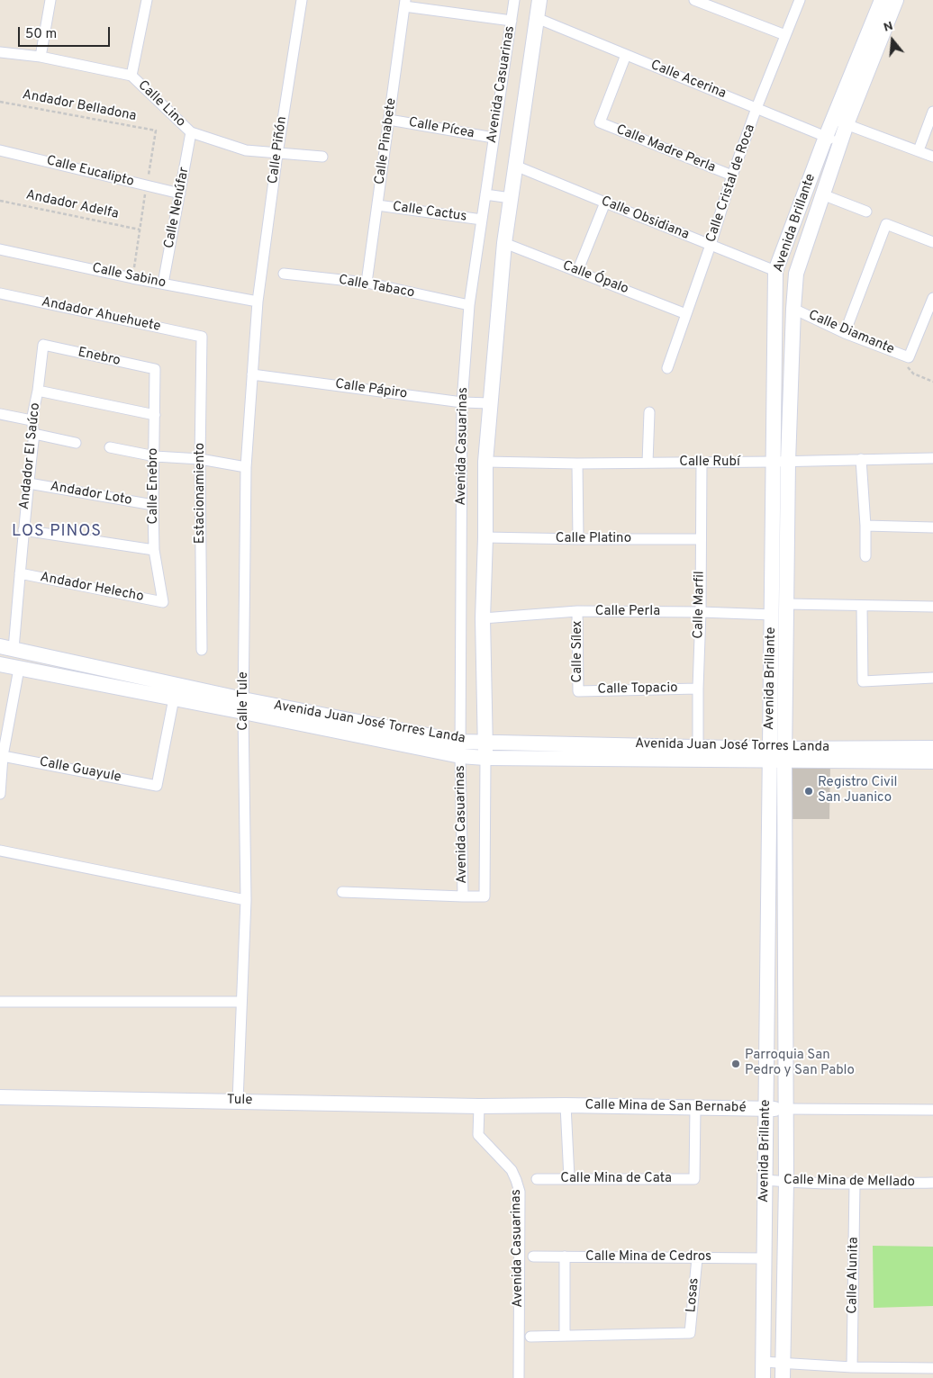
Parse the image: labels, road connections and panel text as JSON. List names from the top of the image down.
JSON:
{
  "streets": {
    "main road": [
      "Avenida Casuarinas",
      "Avenida Brillante",
      "Avenida Juan José Torres Landa",
      "Tule",
      "Calle Mina de San Bernabé"
    ],
    "street": [
      "Calle Acerina",
      "Calle Lino",
      "Calle Pícea",
      "Calle Pinabete",
      "Calle Madre Perla",
      "Calle Piñón",
      "Calle Eucalipto",
      "Calle Cristal de Roca",
      "Calle Nenúfar",
      "Calle Cactus",
      "Calle Obsidiana",
      "Calle Sabino",
      "Calle Ópalo",
      "Calle Tabaco",
      "Andador Ahuehuete",
      "Calle Diamante",
      "Enebro",
      "Calle Pápiro",
      "Andador El Saúco",
      "Calle Rubí",
      "Calle Enebro",
      "Estacionamiento",
      "Andador Loto",
      "Calle Platino",
      "Andador Helecho",
      "Calle Marfil",
      "Calle Perla",
      "Calle Sílex",
      "Calle Topacio",
      "Calle Tule",
      "Calle Guayule",
      "Calle Mina de Cata",
      "Calle Mina de Mellado",
      "Calle Mina de Cedros",
      "Calle Alunita",
      "Losas"
    ],
    "path": ["Andador Belladona", "Andador Adelfa"]
  },
  "crossings": [
    ["Calle Acerina", "Avenida Casuarinas"],
    ["Calle Acerina", "Calle Madre Perla"],
    ["Calle Acerina", "Calle Cristal de Roca"],
    ["Calle Acerina", "Avenida Brillante"],
    ["Avenida Casuarinas", "Calle Pícea"],
    ["Avenida Casuarinas", "Calle Cactus"],
    ["Avenida Casuarinas", "Calle Obsidiana"],
    ["Avenida Casuarinas", "Calle Ópalo"],
    ["Avenida Casuarinas", "Calle Tabaco"],
    ["Avenida Casuarinas", "Calle Pápiro"],
    ["Avenida Casuarinas", "Calle Rubí"],
    ["Avenida Casuarinas", "Calle Platino"],
    ["Avenida Casuarinas", "Calle Perla"],
    ["Avenida Casuarinas", "Avenida Juan José Torres Landa"],
    ["Avenida Casuarinas", "Tule"],
    ["Avenida Casuarinas", "Calle Mina de San Bernabé"],
    ["Calle Lino", "Calle Piñón"],
    ["Calle Lino", "Calle Nenúfar"],
    ["Andador Belladona", "Calle Eucalipto"],
    ["Calle Pícea", "Calle Pinabete"],
    ["Calle Pinabete", "Calle Cactus"],
    ["Calle Pinabete", "Calle Tabaco"],
    ["Calle Madre Perla", "Calle Cristal de Roca"],
    ["Calle Piñón", "Calle Sabino"],
    ["Calle Piñón", "Calle Tule"],
    ["Calle Eucalipto", "Calle Nenúfar"],
    ["Calle Cristal de Roca", "Calle Obsidiana"],
    ["Calle Cristal de Roca", "Calle Ópalo"],
    ["Calle Nenúfar", "Calle Sabino"],
    ["Calle Obsidiana", "Avenida Brillante"],
    ["Avenida Brillante", "Calle Diamante"],
    ["Avenida Brillante", "Calle Rubí"],
    ["Avenida Brillante", "Calle Perla"],
    ["Avenida Brillante", "Avenida Juan José Torres Landa"],
    ["Avenida Brillante", "Calle Mina de San Bernabé"],
    ["Avenida Brillante", "Calle Mina de Mellado"],
    ["Avenida Brillante", "Calle Mina de Cedros"],
    ["Calle Sabino", "Calle Tule"],
    ["Andador Ahuehuete", "Estacionamiento"],
    ["Enebro", "Andador El Saúco"],
    ["Enebro", "Calle Enebro"],
    ["Calle Pápiro", "Calle Tule"],
    ["Andador El Saúco", "Andador Loto"],
    ["Andador El Saúco", "Andador Helecho"],
    ["Andador El Saúco", "Avenida Juan José Torres Landa"],
    ["Calle Rubí", "Calle Marfil"],
    ["Calle Enebro", "Andador Loto"],
    ["Calle Enebro", "Andador Helecho"],
    ["Calle Platino", "Calle Marfil"],
    ["Calle Marfil", "Calle Perla"],
    ["Calle Marfil", "Calle Topacio"],
    ["Calle Marfil", "Avenida Juan José Torres Landa"],
    ["Calle Perla", "Calle Sílex"],
    ["Calle Sílex", "Calle Topacio"],
    ["Calle Tule", "Avenida Juan José Torres Landa"],
    ["Calle Tule", "Tule"],
    ["Avenida Juan José Torres Landa", "Calle Guayule"],
    ["Tule", "Calle Mina de San Bernabé"],
    ["Calle Mina de San Bernabé", "Calle Mina de Cata"],
    ["Calle Mina de Mellado", "Calle Alunita"],
    ["Calle Mina de Cedros", "Losas"]
  ],
  "districts": ["LOS PINOS"],
  "places": ["Registro Civil San Juanico", "Parroquia San Pedro y San Pablo"],
  "scale_bar": "50 m",
  "north": "top"
}
